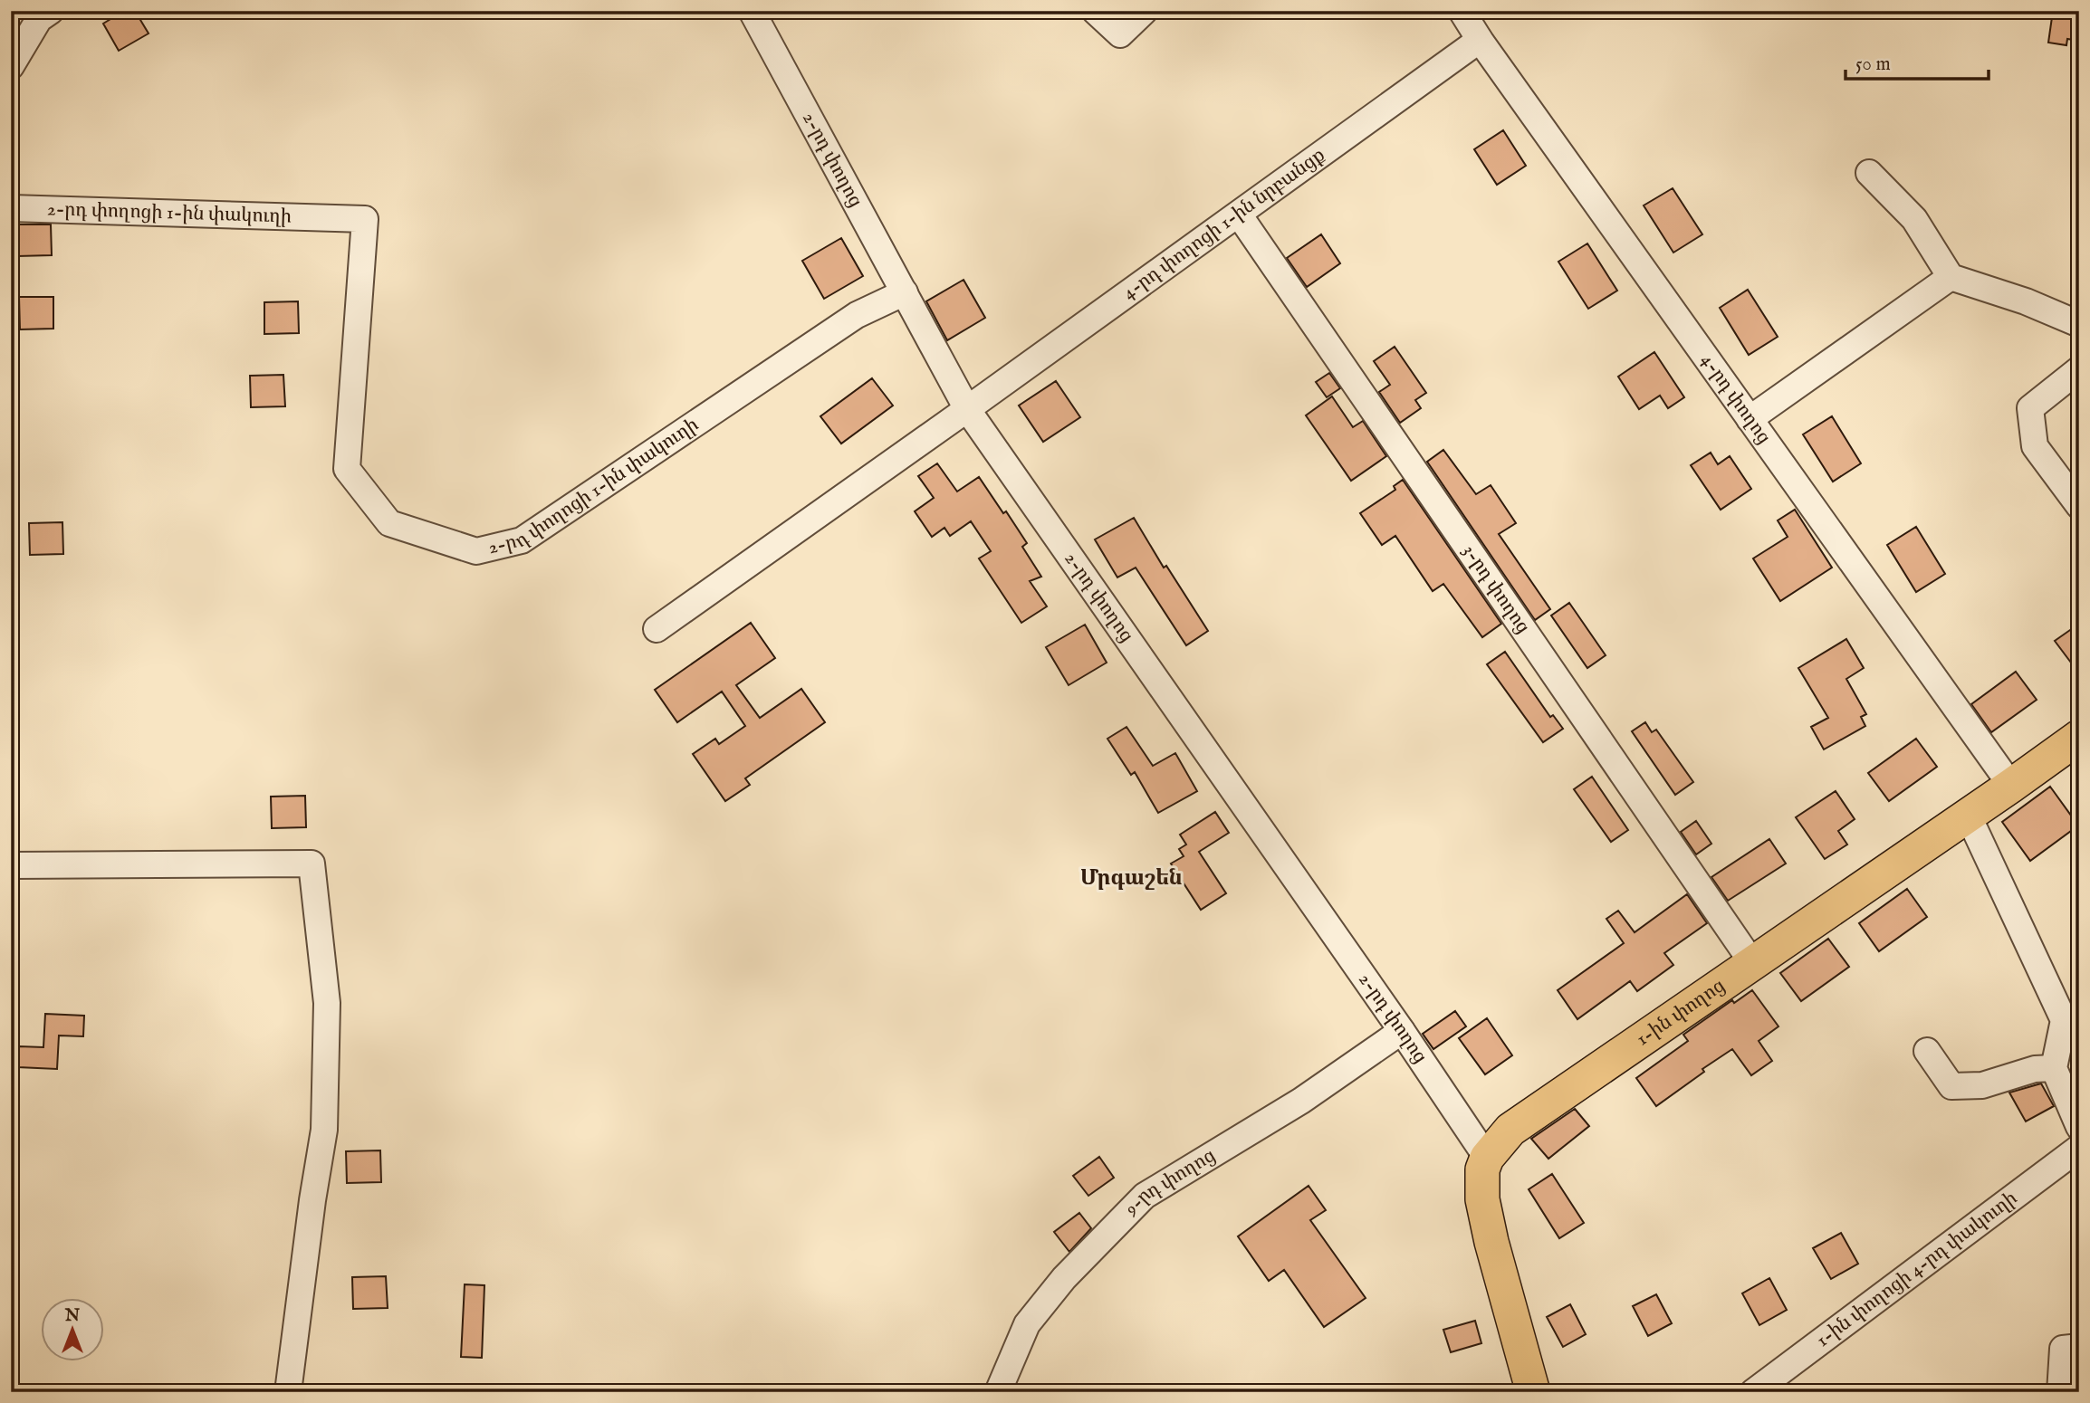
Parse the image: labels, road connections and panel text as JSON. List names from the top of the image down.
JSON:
{
  "streets": {
    "main road": ["1-ին փողոց"],
    "street": [
      "2-րդ փողոց",
      "2-րդ փողոցի 1-ին փակուղի",
      "4-րդ փողոցի 1-ին նրբանցք",
      "4-րդ փողոց",
      "3-րդ փողոց",
      "9-րդ փողոց",
      "1-ին փողոցի 4-րդ փակուղի"
    ]
  },
  "crossings": [
    ["2-րդ փողոց", "2-րդ փողոցի 1-ին փակուղի"],
    ["2-րդ փողոց", "4-րդ փողոցի 1-ին նրբանցք"],
    ["2-րդ փողոց", "1-ին փողոց"],
    ["2-րդ փողոց", "9-րդ փողոց"],
    ["4-րդ փողոցի 1-ին նրբանցք", "4-րդ փողոց"],
    ["4-րդ փողոցի 1-ին նրբանցք", "3-րդ փողոց"],
    ["4-րդ փողոց", "1-ին փողոց"],
    ["3-րդ փողոց", "1-ին փողոց"]
  ],
  "districts": ["Մրգաշեն"],
  "scale_bar": "50 m",
  "north": "top"
}
